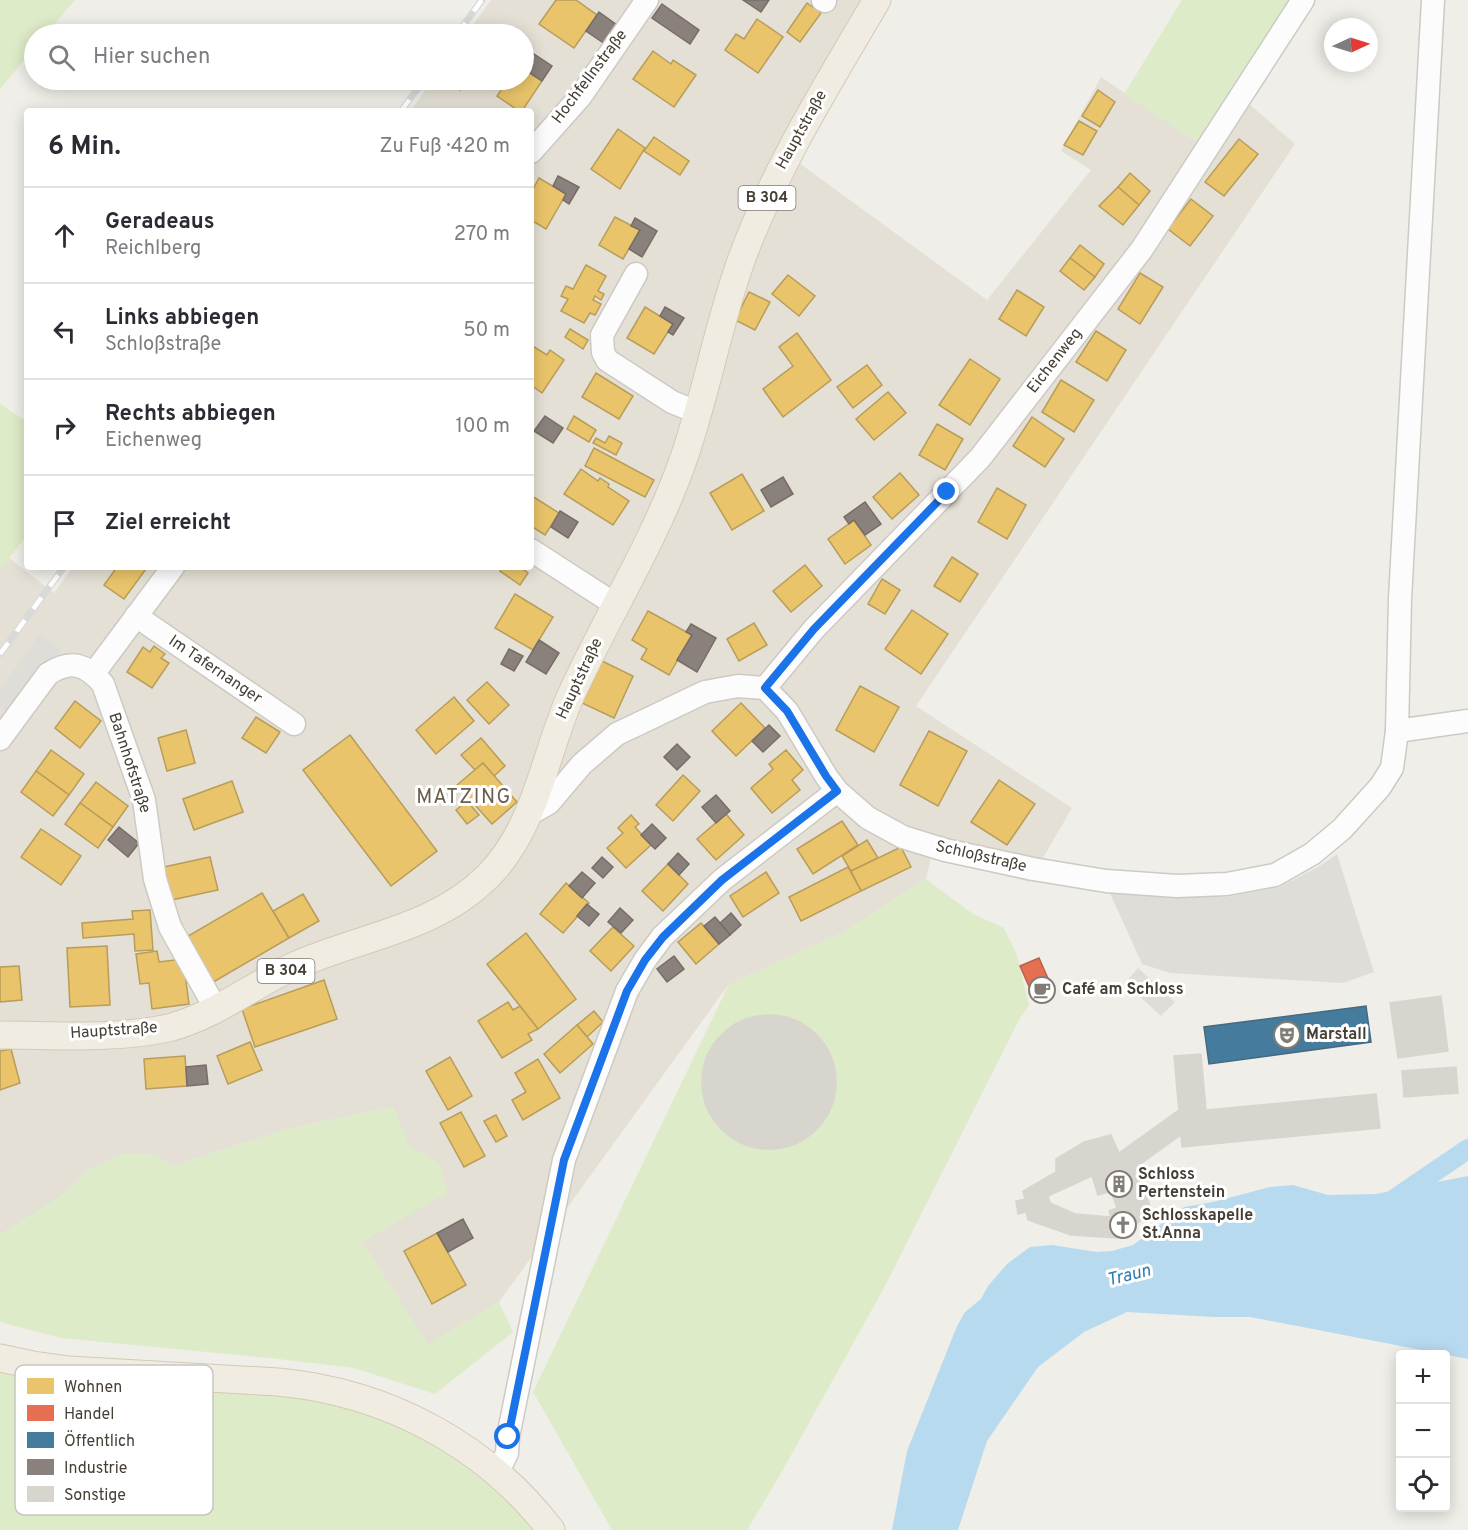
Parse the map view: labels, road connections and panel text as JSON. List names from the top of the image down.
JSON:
{
  "streets": {
    "main road": ["Hauptstraße", "B 304"],
    "street": [
      "Hochfellnstraße",
      "Eichenweg",
      "Im Tafernanger",
      "Bahnhofstraße",
      "Schloßstraße"
    ]
  },
  "crossings": [
    ["Hauptstraße", "Bahnhofstraße"],
    ["Eichenweg", "Schloßstraße"]
  ],
  "districts": ["MATZING"],
  "water": ["Traun"],
  "places": {
    "cafe": ["Café am Schloss"],
    "theatre": ["Marstall"],
    "building": ["Schloss Pertenstein"],
    "church": ["Schlosskapelle St.Anna"]
  },
  "legend": [
    "Wohnen",
    "Handel",
    "Öffentlich",
    "Industrie",
    "Sonstige"
  ],
  "north": "right",
  "page": {
    "search": "Hier suchen",
    "heading": ["6 Min.", "Zu Fuß · 420 m"],
    "list": [
      ["Geradeaus", "Reichlberg", "270 m"],
      ["Links abbiegen", "Schloßstraße", "50 m"],
      ["Rechts abbiegen", "Eichenweg", "100 m"],
      "Ziel erreicht"
    ],
    "map_buttons": ["+", "−"]
  }
}
